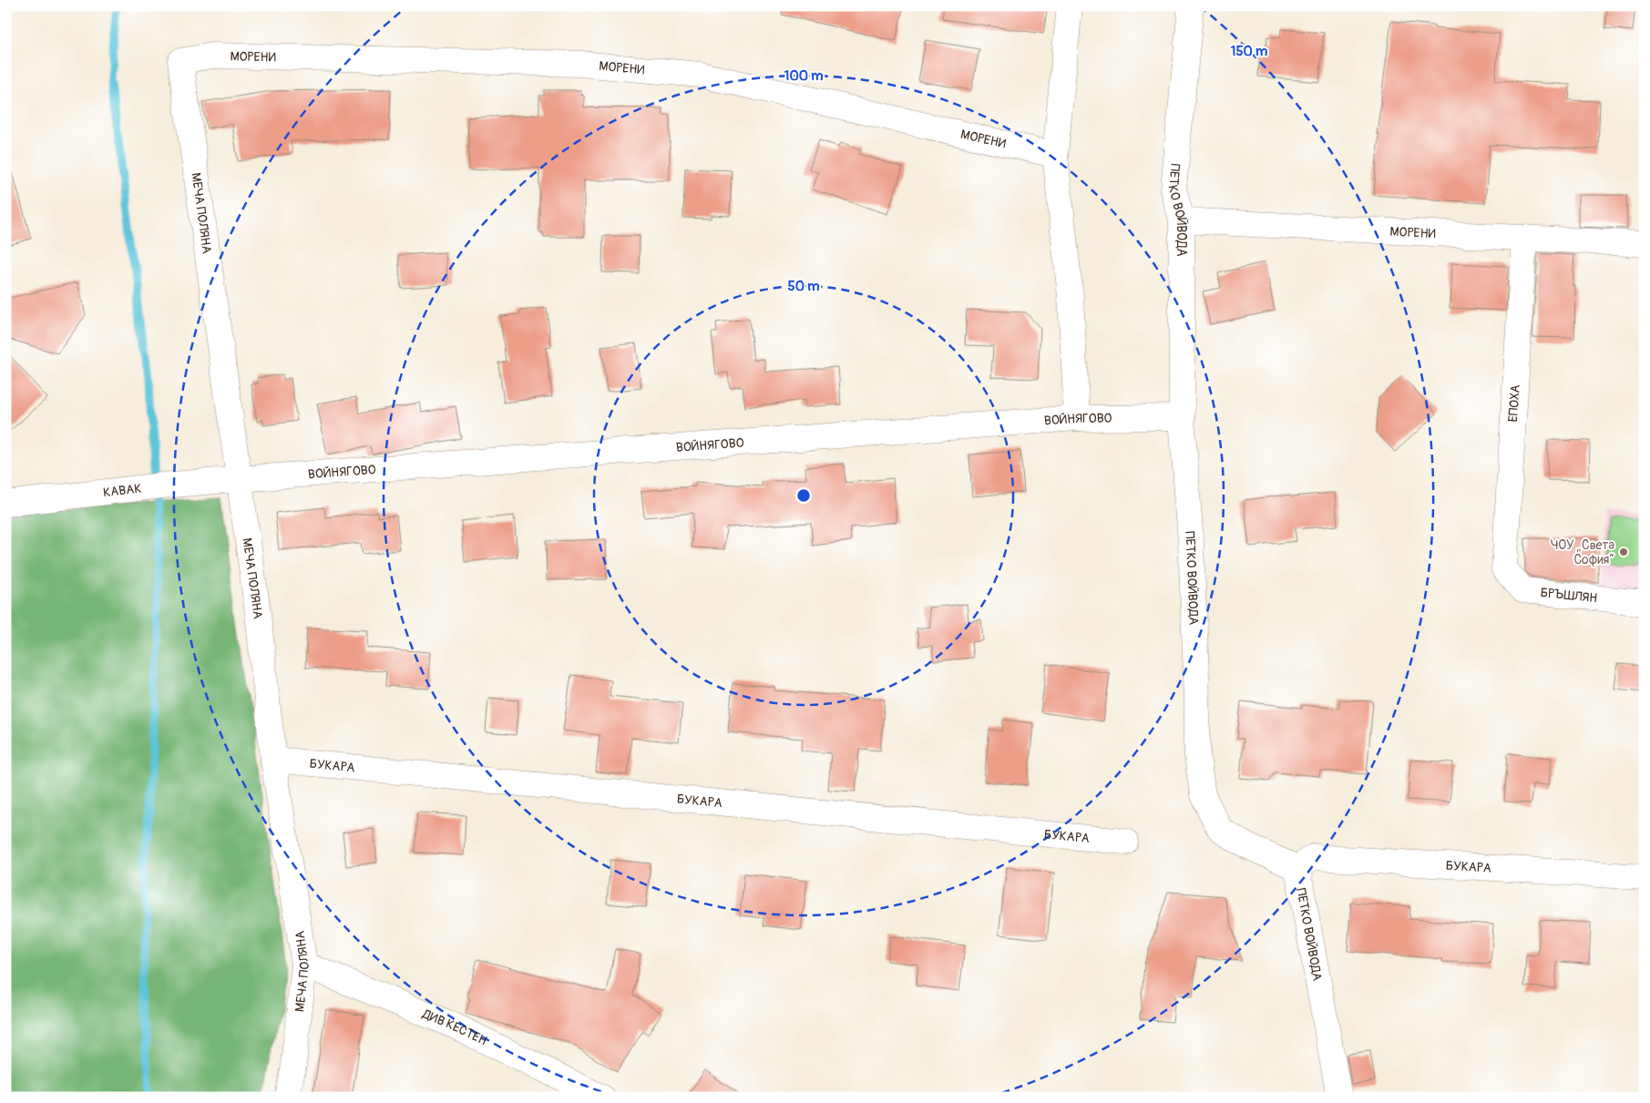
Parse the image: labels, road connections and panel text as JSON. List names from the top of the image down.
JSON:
{
  "streets": {
    "street": [
      "МОРЕНИ",
      "ПЕТКО ВОЙВОДА",
      "МЕЧА ПОЛЯНА",
      "ЕПОХА",
      "ВОЙНЯГОВО",
      "КАВАК",
      "БРЪШЛЯН",
      "БУКАРА",
      "ДИВ КЕСТЕН"
    ]
  },
  "crossings": [
    ["МОРЕНИ", "ПЕТКО ВОЙВОДА"],
    ["МОРЕНИ", "МЕЧА ПОЛЯНА"],
    ["МОРЕНИ", "ЕПОХА"],
    ["ПЕТКО ВОЙВОДА", "ВОЙНЯГОВО"],
    ["ПЕТКО ВОЙВОДА", "БУКАРА"],
    ["МЕЧА ПОЛЯНА", "ВОЙНЯГОВО"],
    ["МЕЧА ПОЛЯНА", "КАВАК"],
    ["МЕЧА ПОЛЯНА", "БУКАРА"],
    ["МЕЧА ПОЛЯНА", "ДИВ КЕСТЕН"],
    ["ЕПОХА", "БРЪШЛЯН"],
    ["ВОЙНЯГОВО", "КАВАК"]
  ],
  "places": ["ЧОУ „Света София“"],
  "rings": ["150 m", "100 m", "50 m"]
}
